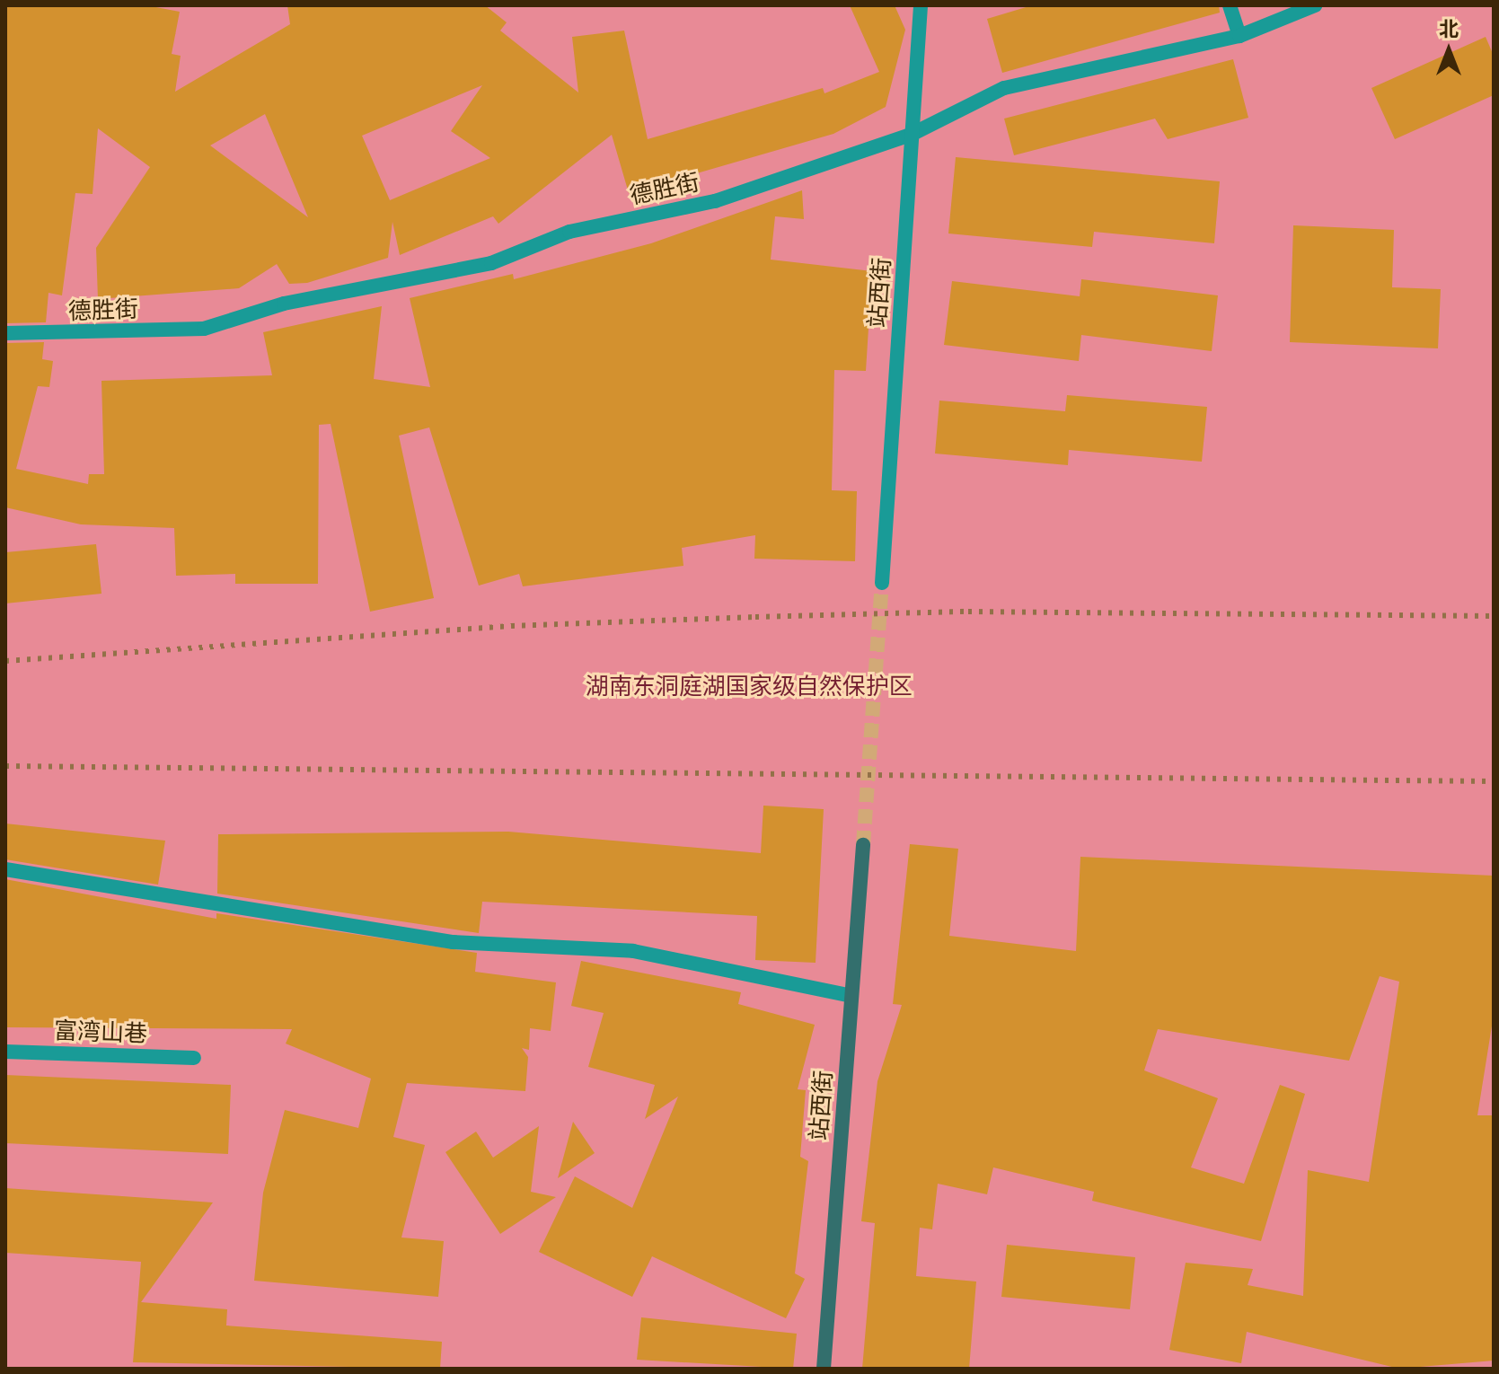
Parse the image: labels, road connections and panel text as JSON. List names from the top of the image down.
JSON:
{
  "streets": {
    "main road": ["站西街"],
    "street": ["德胜街", "富湾山巷"]
  },
  "crossings": [
    ["德胜街", "站西街"]
  ],
  "parks": ["湖南东洞庭湖国家级自然保护区"],
  "north": "top"
}
